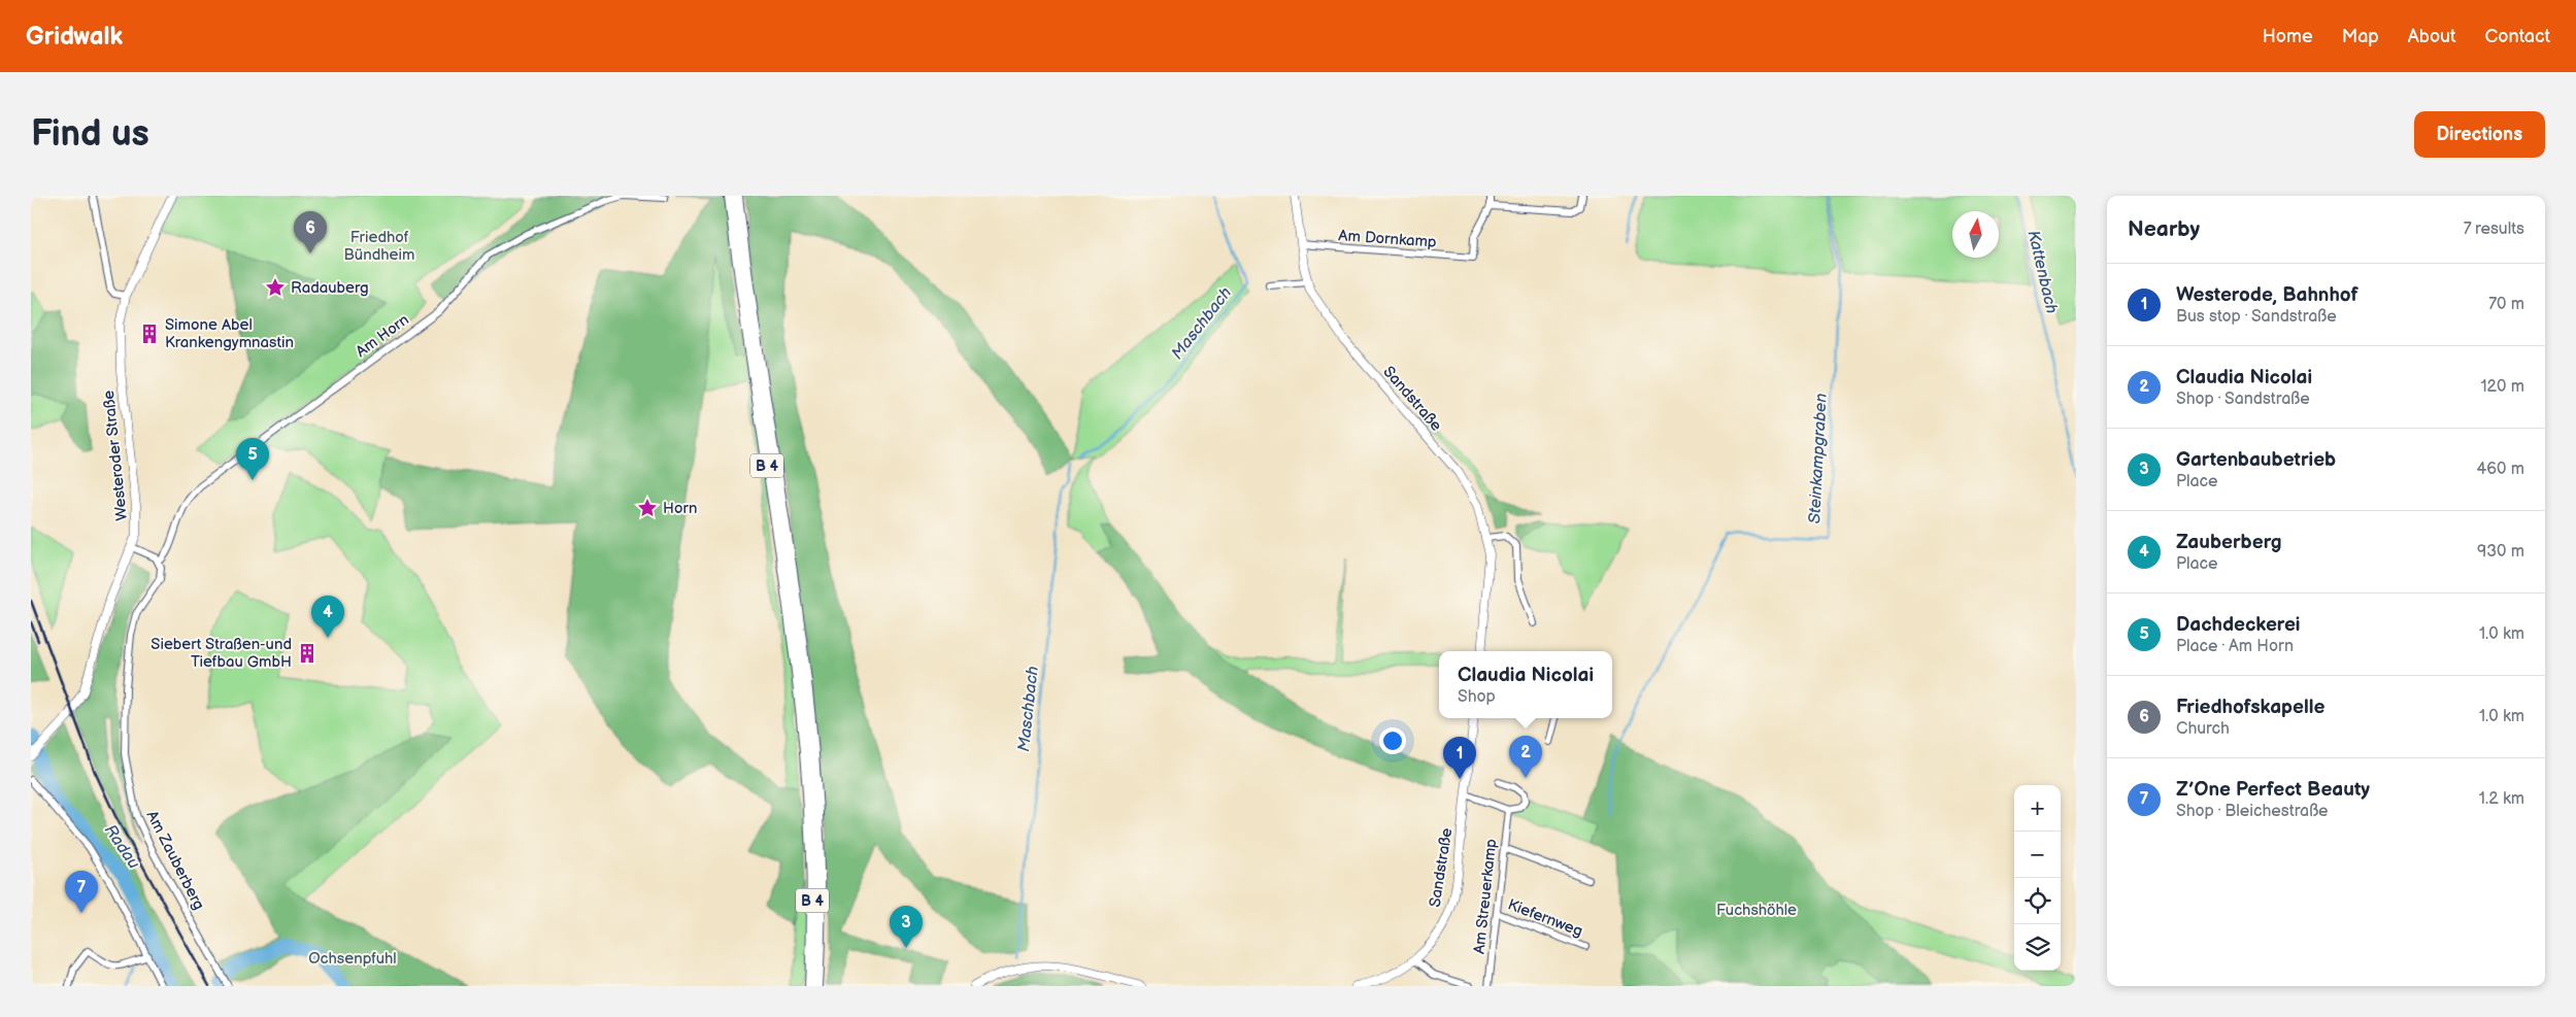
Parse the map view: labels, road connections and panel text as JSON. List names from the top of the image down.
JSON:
{
  "streets": {
    "highway": ["B 4"],
    "street": [
      "Am Dornkamp",
      "Am Horn",
      "Sandstraße",
      "Westeroder Straße",
      "Am Zauberberg",
      "Am Streuerkamp",
      "Kiefernweg"
    ]
  },
  "crossings": [
    ["Am Dornkamp", "Sandstraße"],
    ["Am Horn", "Am Zauberberg"],
    ["Am Streuerkamp", "Kiefernweg"]
  ],
  "water": [
    "Kattenbach",
    "Maschbach",
    "Steinkampgraben",
    "Radau"
  ],
  "parks": ["Friedhof Bündheim", "Fuchshöhle", "Ochsenpfuhl"],
  "places": {
    "place": ["Radauberg", "Horn"],
    "building": ["Simone Abel Krankengymnastin", "Siebert Straßen-und Tiefbau GmbH"]
  },
  "north": "top",
  "page": {
    "header": "Gridwalk",
    "nav": [
      "Home",
      "Map",
      "About",
      "Contact"
    ],
    "buttons": "Directions",
    "title": "Find us",
    "heading": ["Nearby", "7 results"],
    "pins": [
      "6",
      "5",
      "4",
      "2",
      "1",
      "7",
      "3"
    ],
    "list": [
      {
        "mark": "1",
        "name": "Westerode, Bahnhof",
        "note": "Bus stop · Sandstraße",
        "value": "70 m"
      },
      {
        "mark": "2",
        "name": "Claudia Nicolai",
        "note": "Shop · Sandstraße",
        "value": "120 m"
      },
      {
        "mark": "3",
        "name": "Gartenbaubetrieb",
        "note": "Place",
        "value": "460 m"
      },
      {
        "mark": "4",
        "name": "Zauberberg",
        "note": "Place",
        "value": "930 m"
      },
      {
        "mark": "5",
        "name": "Dachdeckerei",
        "note": "Place · Am Horn",
        "value": "1.0 km"
      },
      {
        "mark": "6",
        "name": "Friedhofskapelle",
        "note": "Church",
        "value": "1.0 km"
      },
      {
        "mark": "7",
        "name": "Z’One Perfect Beauty",
        "note": "Shop · Bleichestraße",
        "value": "1.2 km"
      }
    ],
    "popup": ["Claudia Nicolai", "Shop"],
    "map_buttons": ["+", "−"]
  }
}
